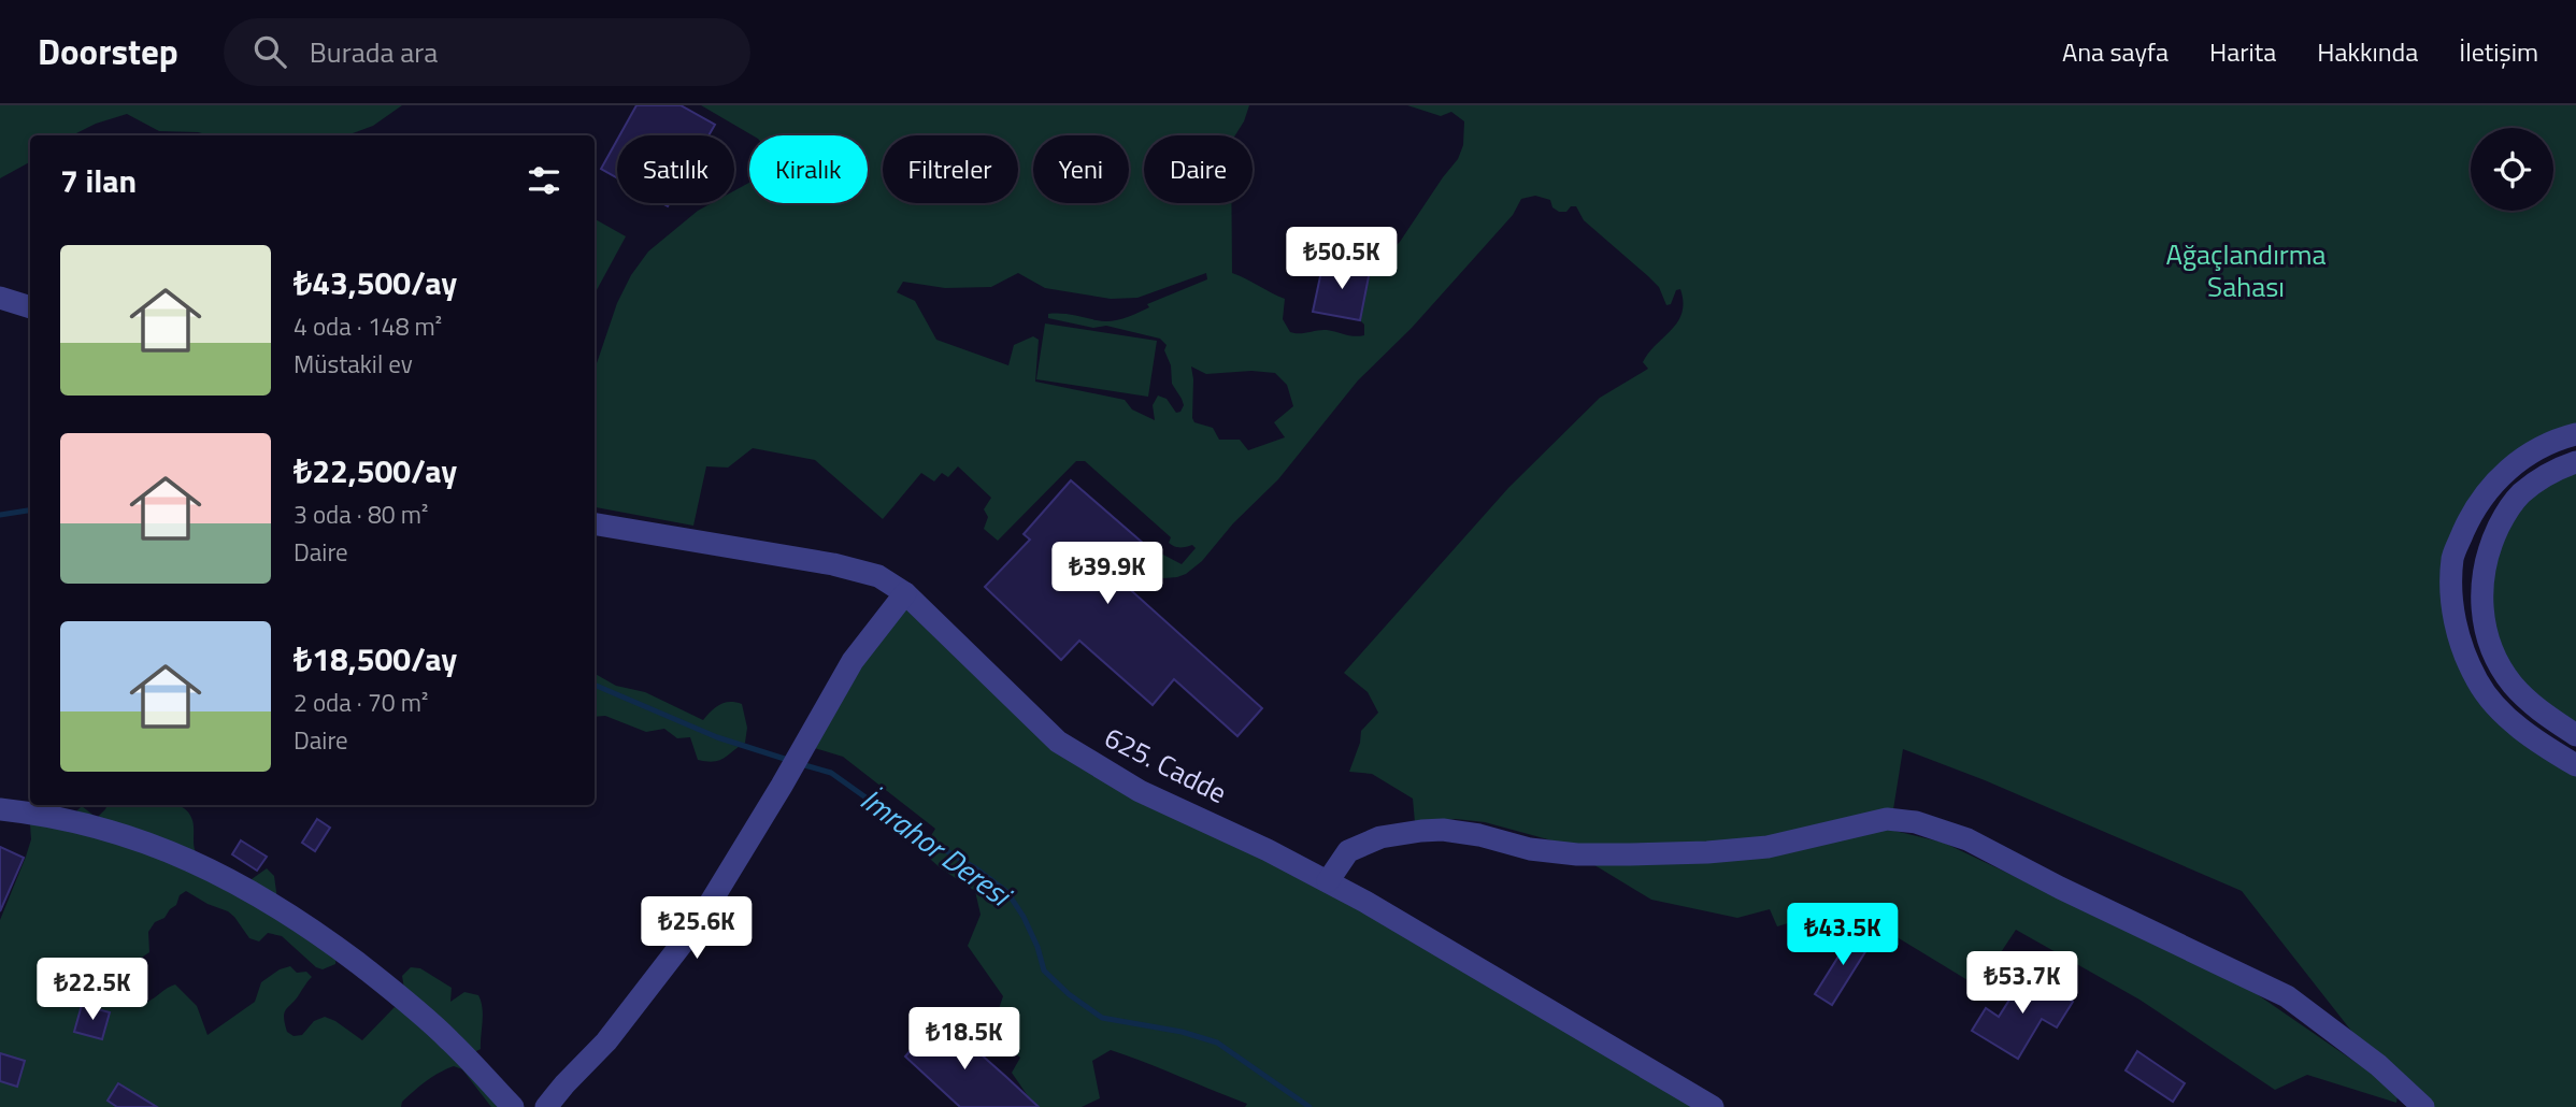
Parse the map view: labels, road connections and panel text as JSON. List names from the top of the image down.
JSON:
{
  "streets": {
    "street": ["625. Cadde"]
  },
  "water": ["İmrahor Deresi"],
  "parks": ["Ağaçlandırma Sahası"],
  "page": {
    "header": "Doorstep",
    "search": "Burada ara",
    "nav": [
      "Ana sayfa",
      "Harita",
      "Hakkında",
      "İletişim"
    ],
    "chip": [
      "Satılık",
      "Kiralık",
      "Filtreler",
      "Yeni",
      "Daire"
    ],
    "heading": "7 ilan",
    "list": [
      {
        "name": "₺43,500/ay",
        "note": "4 oda · 148 m² · Müstakil ev"
      },
      {
        "name": "₺22,500/ay",
        "note": "3 oda · 80 m² · Daire"
      },
      {
        "name": "₺18,500/ay",
        "note": "2 oda · 70 m² · Daire"
      }
    ],
    "price": [
      "₺50.5K",
      "₺39.9K",
      "₺25.6K",
      "₺43.5K",
      "₺53.7K",
      "₺22.5K",
      "₺18.5K"
    ]
  }
}
